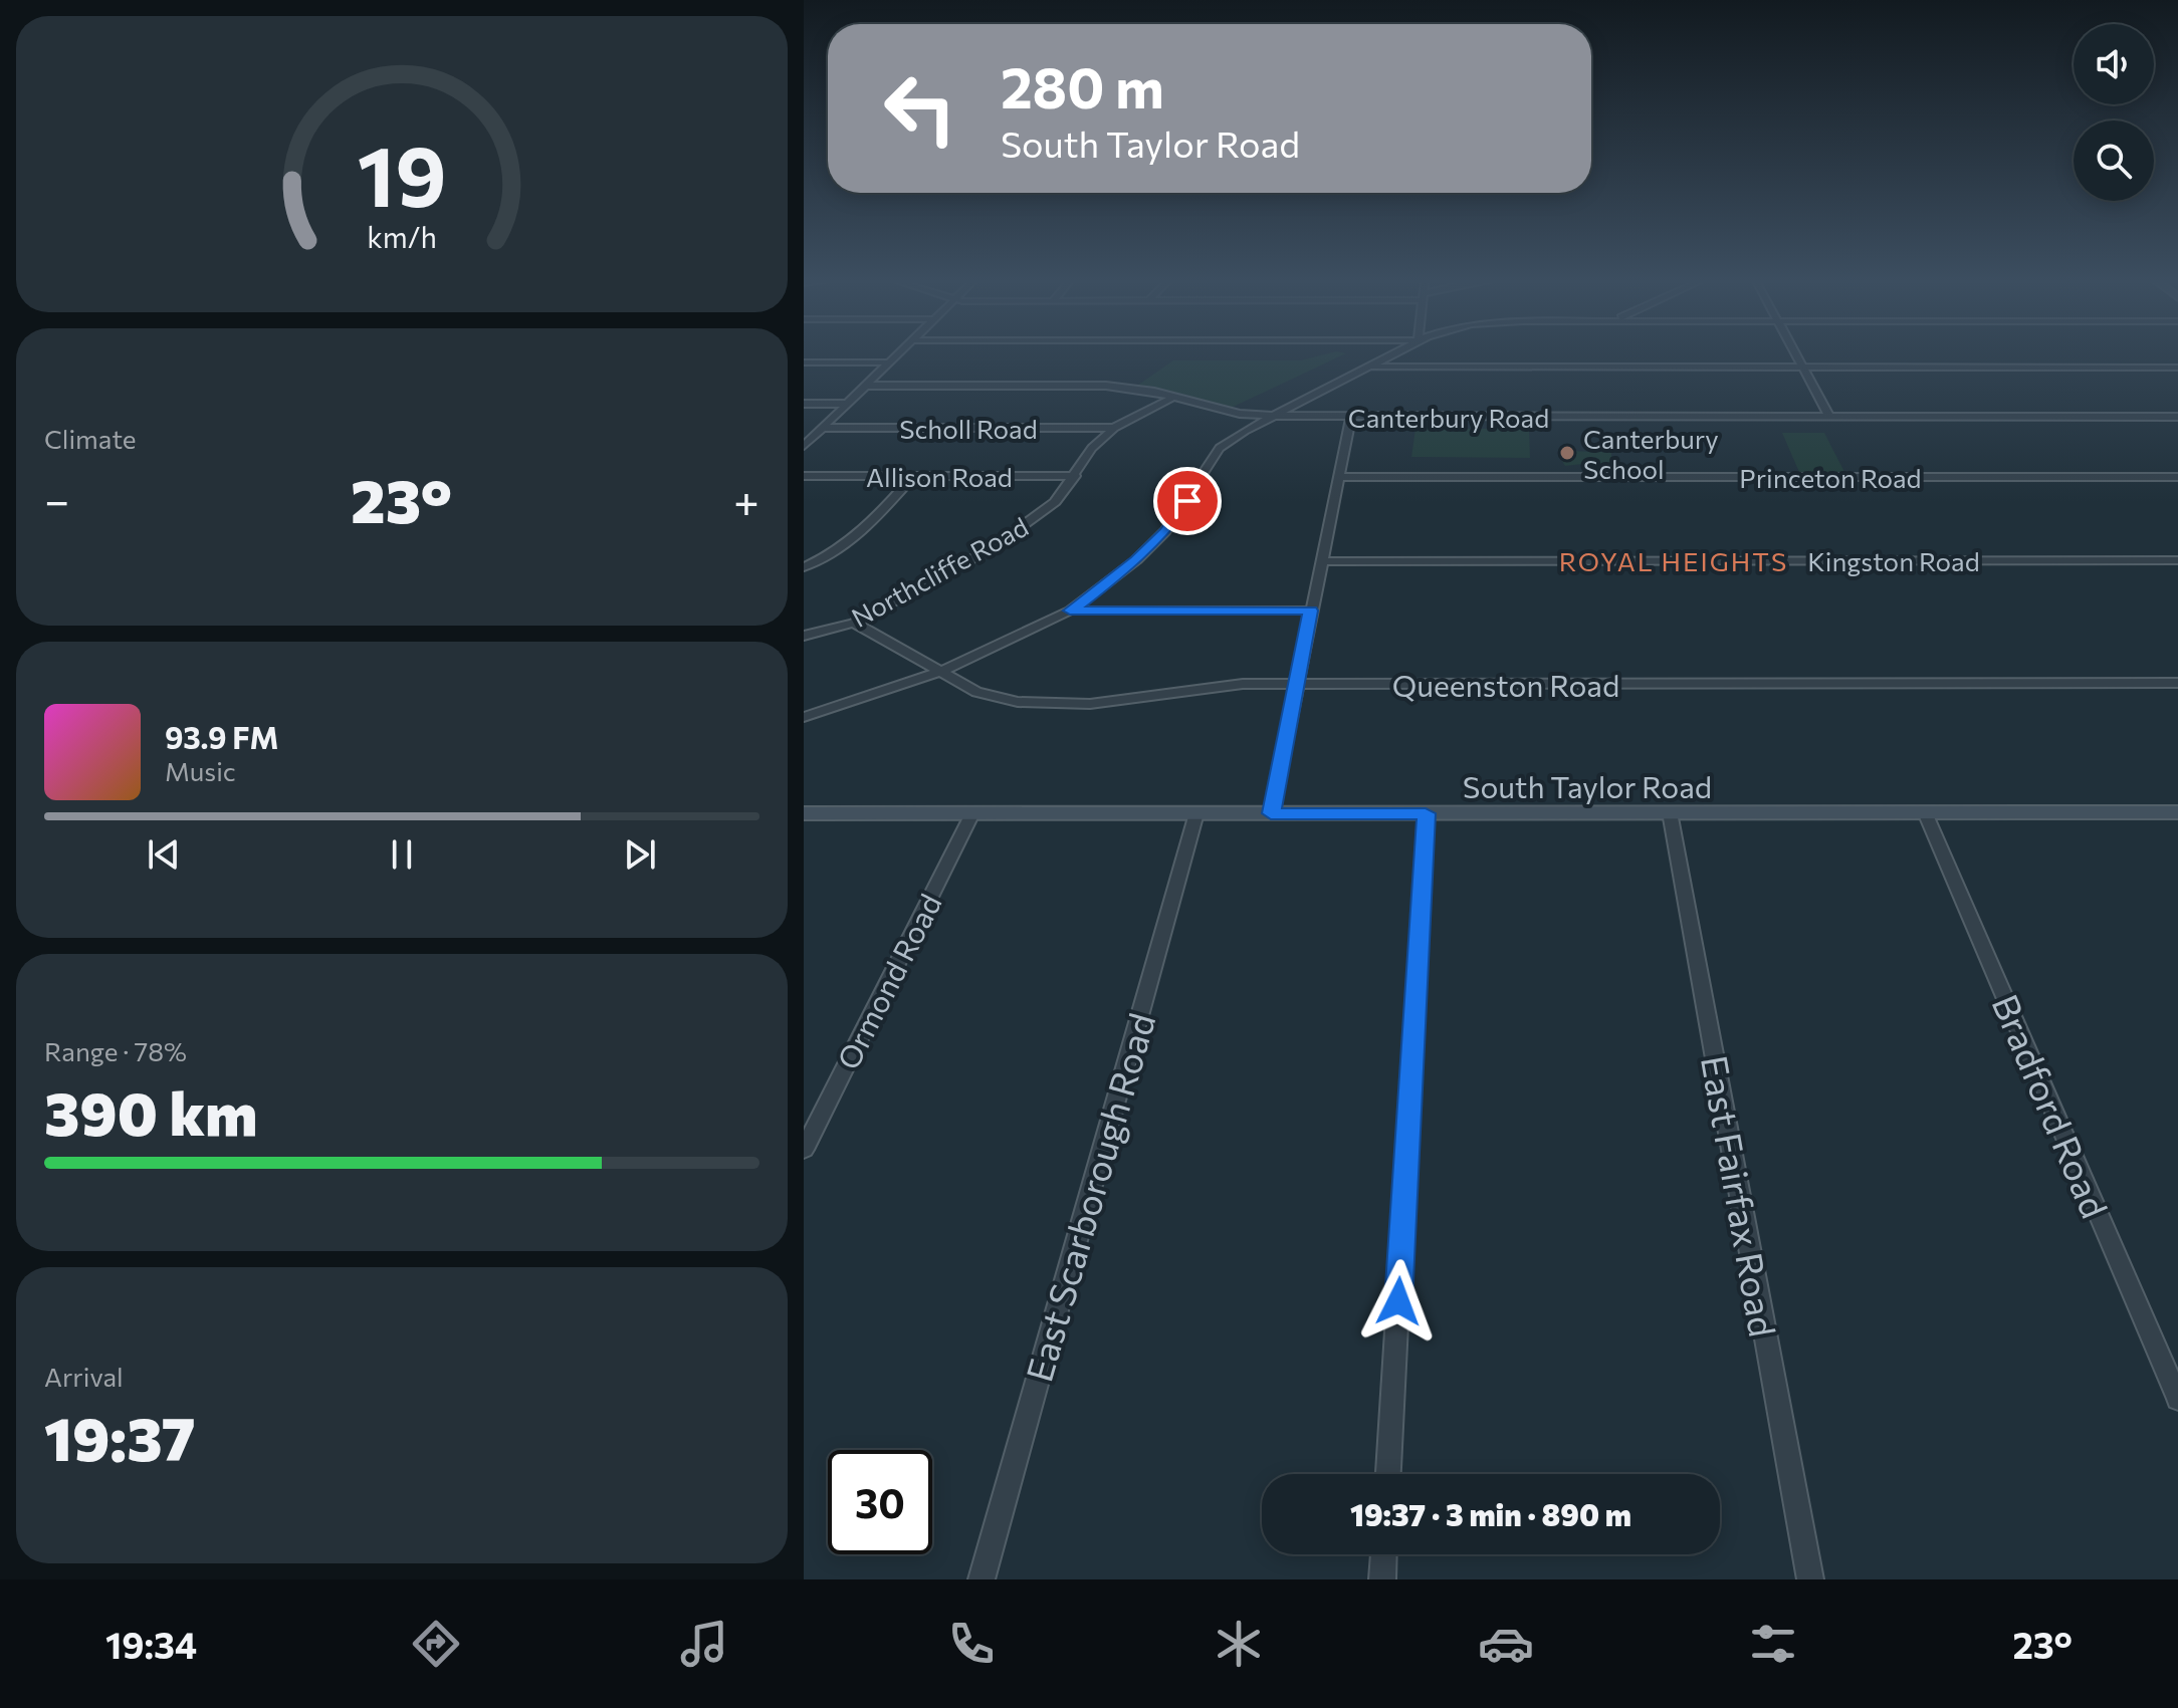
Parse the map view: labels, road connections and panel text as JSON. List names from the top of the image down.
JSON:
{
  "streets": {
    "main road": ["South Taylor Road"],
    "street": [
      "Canterbury Road",
      "Scholl Road",
      "Allison Road",
      "Princeton Road",
      "Kingston Road",
      "Northcliffe Road",
      "Queenston Road",
      "Ormond Road",
      "Bradford Road",
      "East Fairfax Road",
      "East Scarborough Road"
    ]
  },
  "crossings": [
    ["Canterbury Road", "Northcliffe Road"],
    ["Scholl Road", "Northcliffe Road"],
    ["Allison Road", "Northcliffe Road"],
    ["Northcliffe Road", "Queenston Road"],
    ["South Taylor Road", "Ormond Road"],
    ["South Taylor Road", "Bradford Road"],
    ["South Taylor Road", "East Fairfax Road"],
    ["South Taylor Road", "East Scarborough Road"]
  ],
  "districts": ["ROYAL HEIGHTS"],
  "places": ["Canterbury School"],
  "page": {
    "turn": ["280 m", "South Taylor Road"],
    "tile": [
      "Climate",
      ["Range · 78%", "390 km"],
      ["Arrival", "19:37"]
    ],
    "heat": ["−", "23°", "+"],
    "song": ["93.9 FM", "Music"],
    "limit": "30",
    "trip": "19:37 · 3 min · 890 m",
    "tabs": ["19:34", "23°"],
    "gauge": ["19", "km/h"]
  }
}
